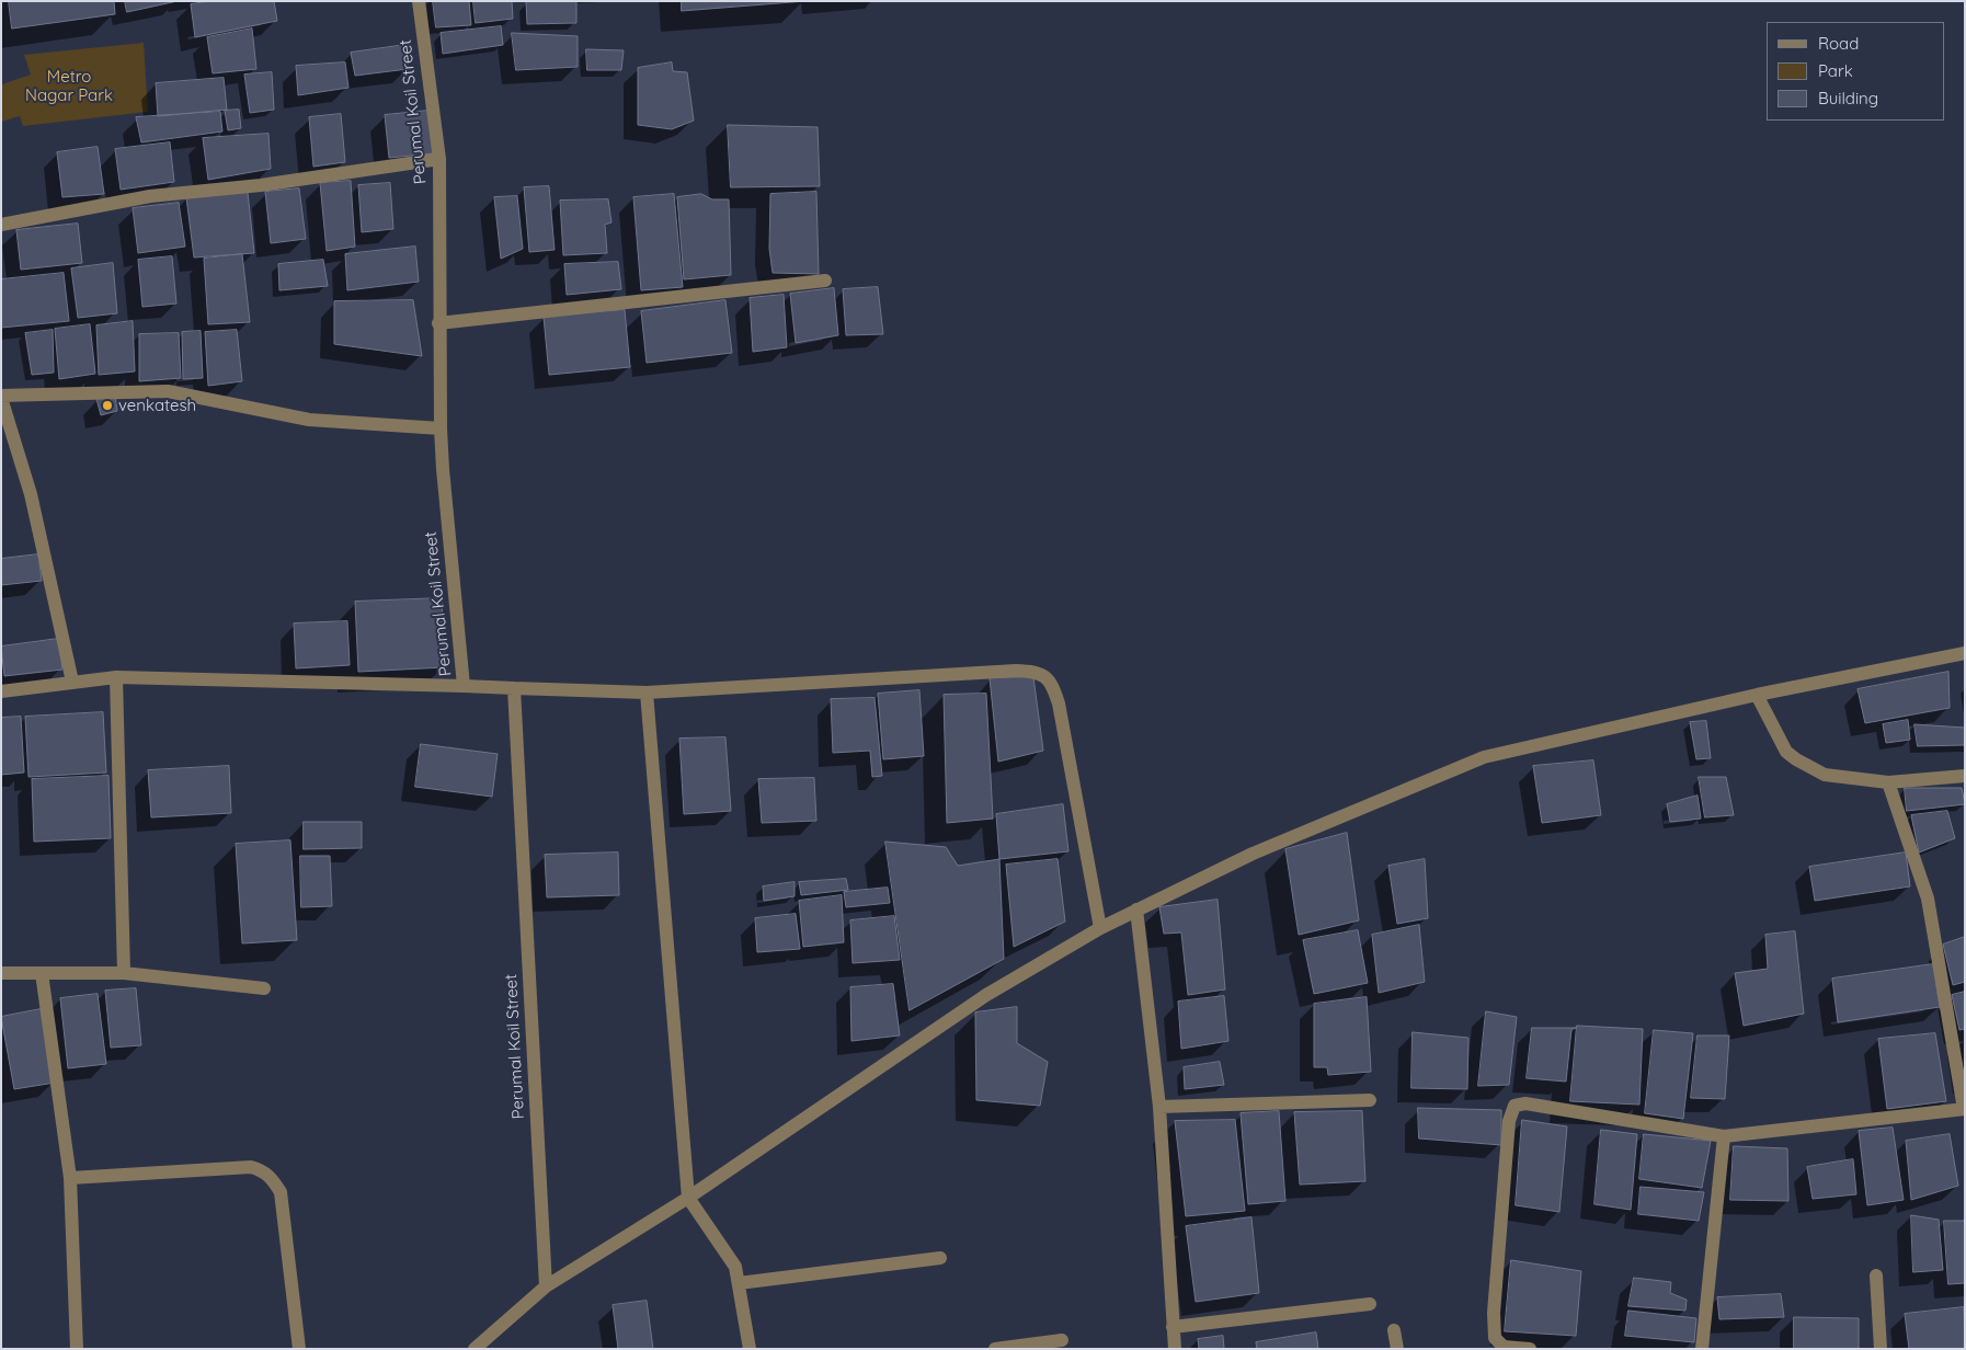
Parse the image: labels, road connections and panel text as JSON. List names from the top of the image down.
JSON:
{
  "streets": {
    "street": ["Perumal Koil Street"]
  },
  "parks": ["Metro Nagar Park"],
  "places": ["venkatesh"],
  "legend": ["Road", "Park", "Building"]
}
